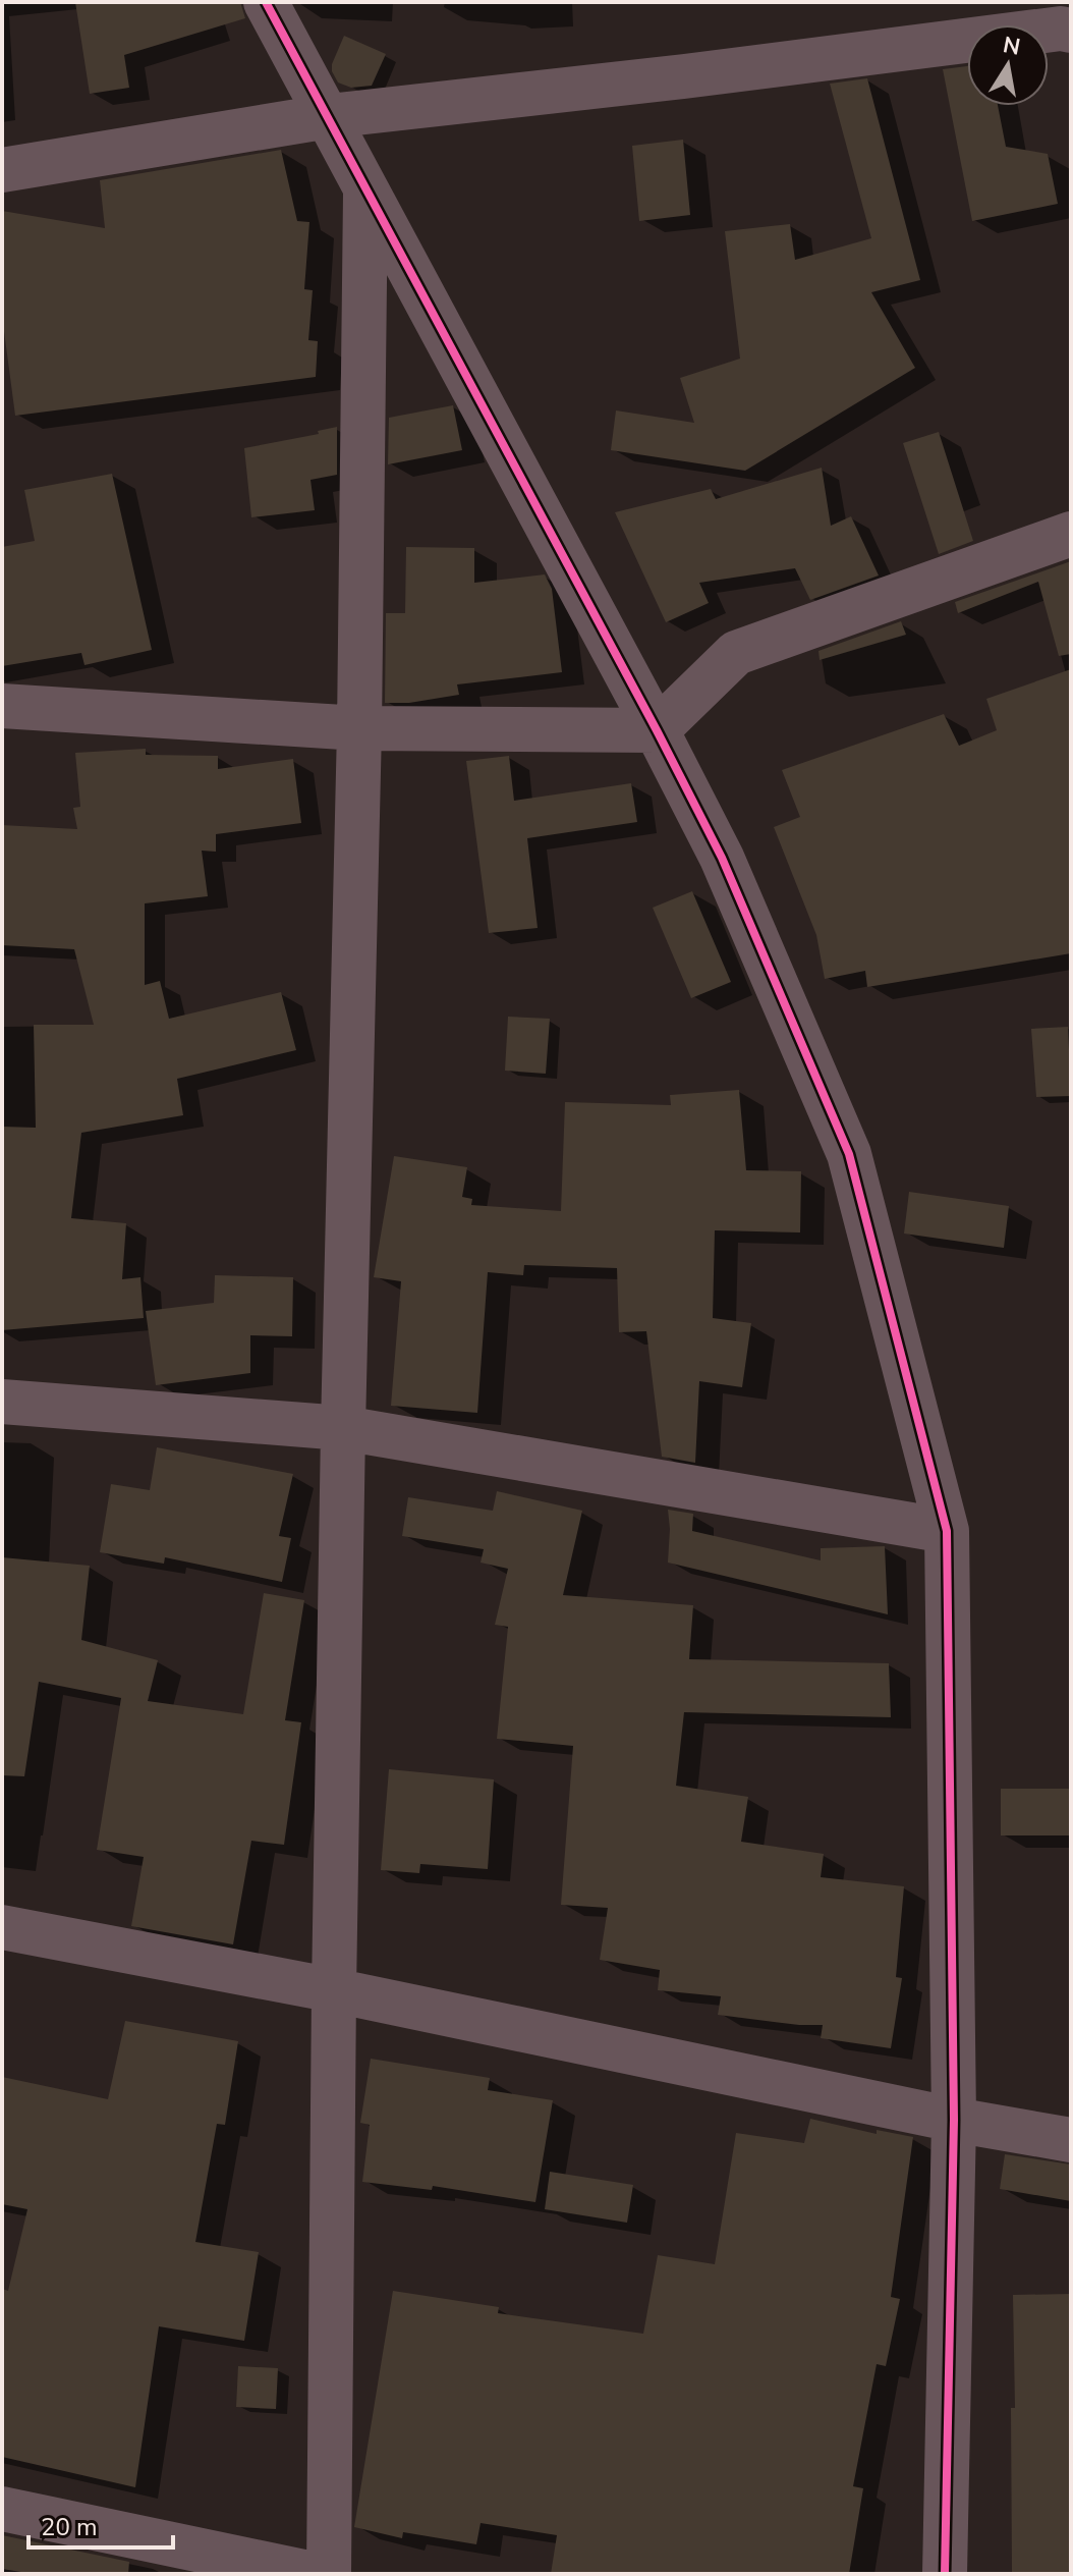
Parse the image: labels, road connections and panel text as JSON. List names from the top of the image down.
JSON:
{
  "scale_bar": "20 m",
  "north": "top"
}
